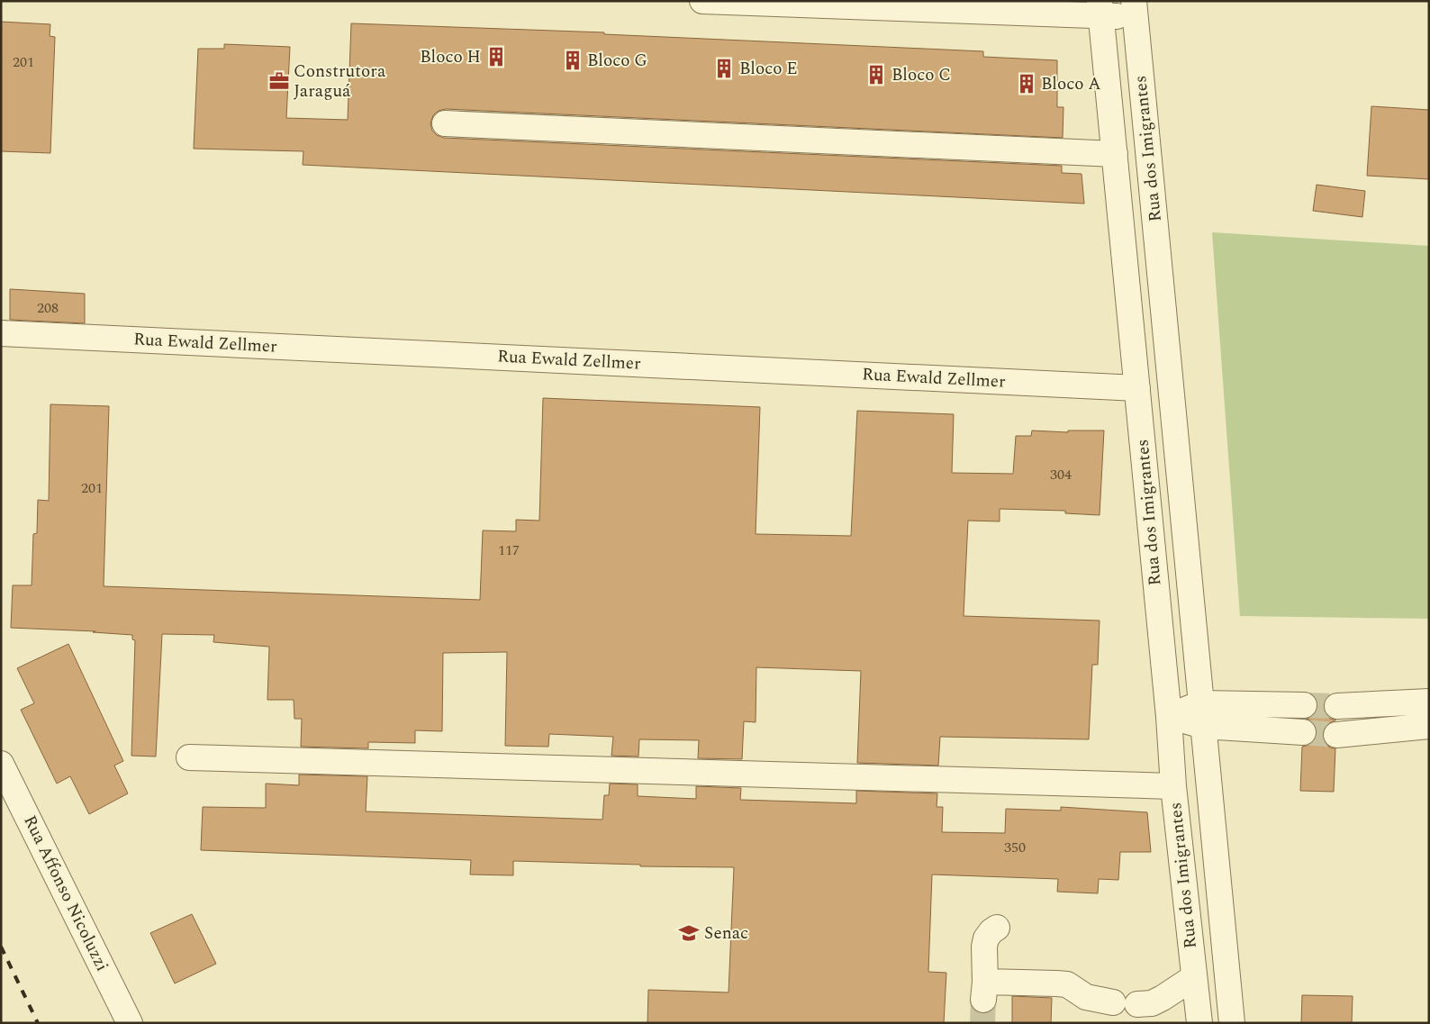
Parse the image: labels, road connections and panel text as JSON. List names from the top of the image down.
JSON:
{
  "streets": {
    "street": ["Rua dos Imigrantes", "Rua Ewald Zellmer", "Rua Affonso Nicoluzzi"]
  },
  "crossings": [
    ["Rua dos Imigrantes", "Rua Ewald Zellmer"]
  ],
  "places": {
    "building": [
      "Bloco H",
      "Bloco G",
      "Bloco E",
      "Bloco C",
      "Bloco A"
    ],
    "office": ["Construtora Jaraguá"],
    "school or university": ["Senac"]
  },
  "house_numbers": [
    "201",
    "208",
    "304",
    "201",
    "117",
    "350"
  ]
}
